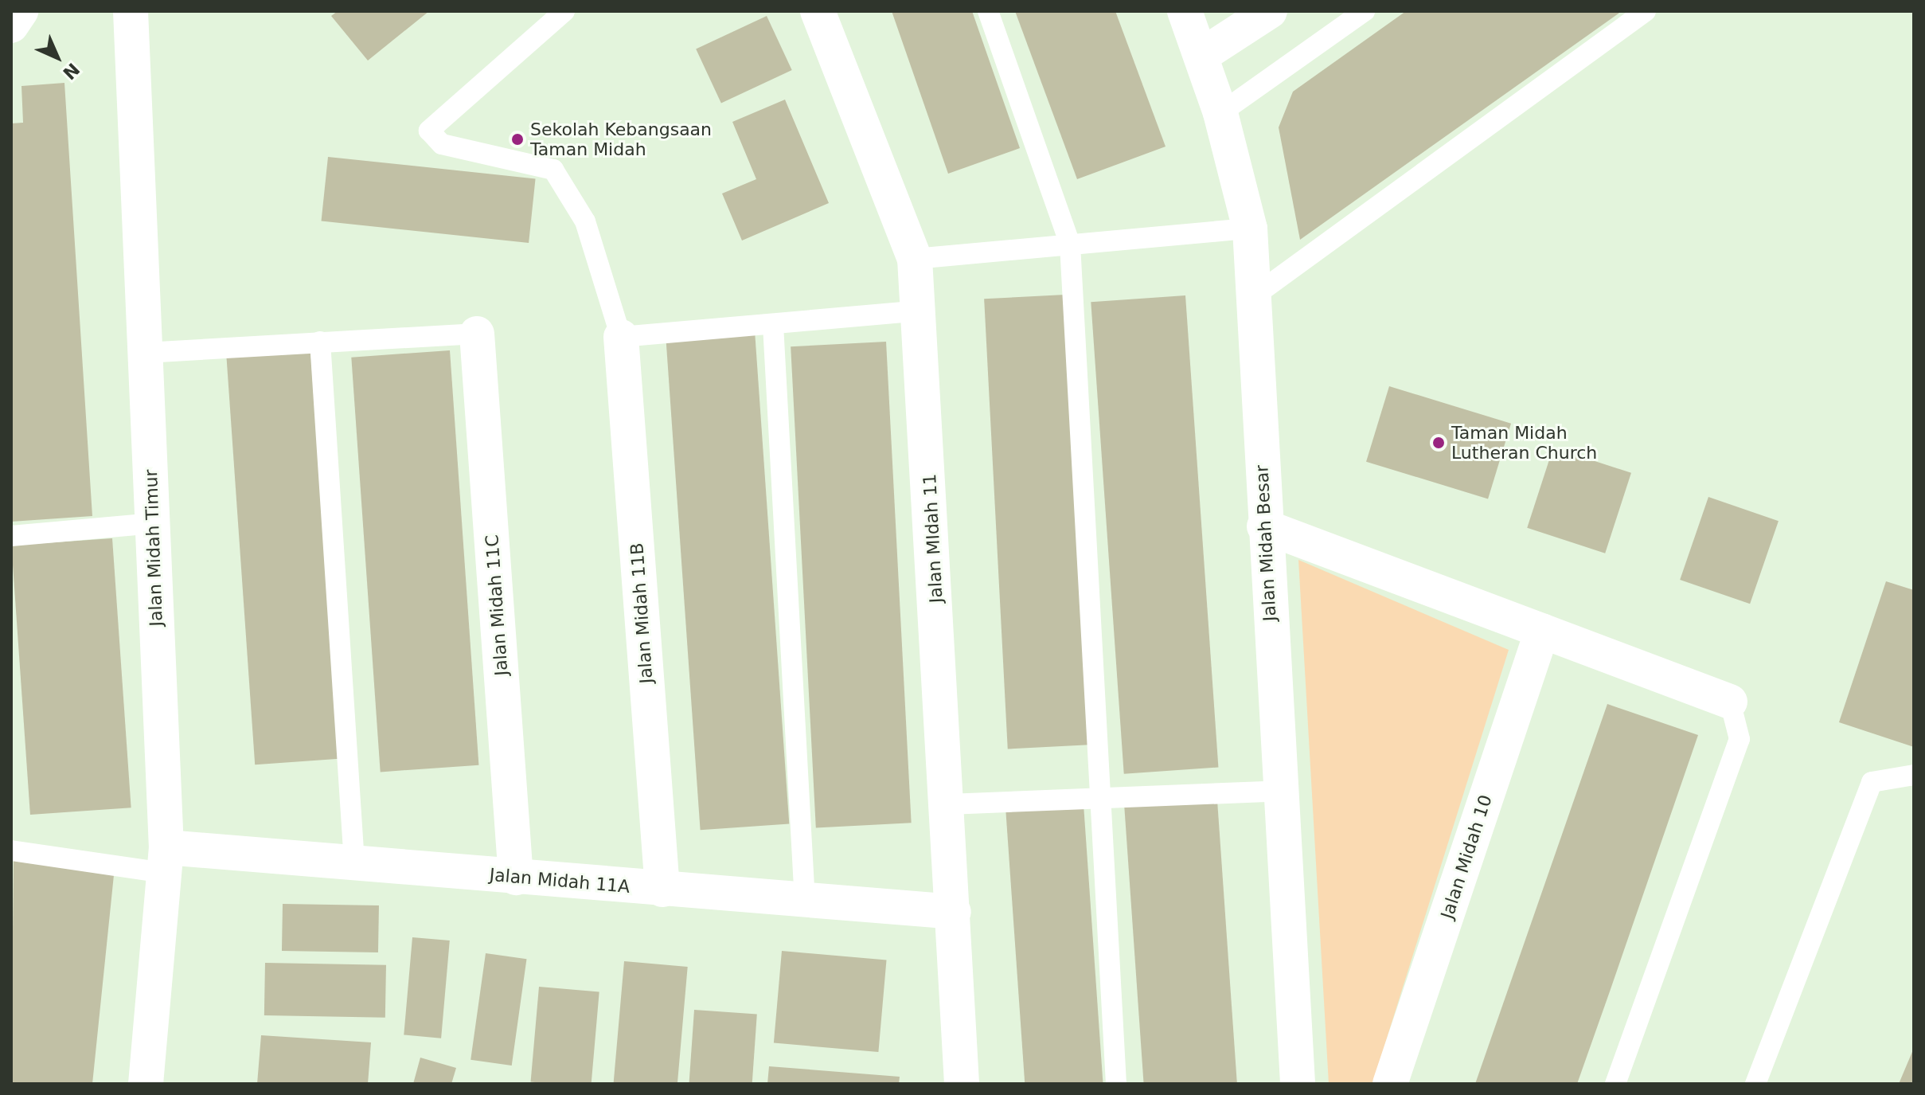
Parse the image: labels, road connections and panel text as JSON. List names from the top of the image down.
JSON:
{
  "streets": {
    "street": [
      "Jalan MIdah 11",
      "Jalan Midah Besar",
      "Jalan Midah Timur",
      "Jalan Midah 11C",
      "Jalan Midah 11B",
      "Jalan Midah 10",
      "Jalan Midah 11A"
    ]
  },
  "crossings": [
    ["Jalan MIdah 11", "Jalan Midah 11A"],
    ["Jalan Midah Timur", "Jalan Midah 11A"],
    ["Jalan Midah 11C", "Jalan Midah 11A"],
    ["Jalan Midah 11B", "Jalan Midah 11A"]
  ],
  "places": ["Sekolah Kebangsaan Taman Midah", "Taman Midah Lutheran Church"],
  "north": "bottom right"
}
